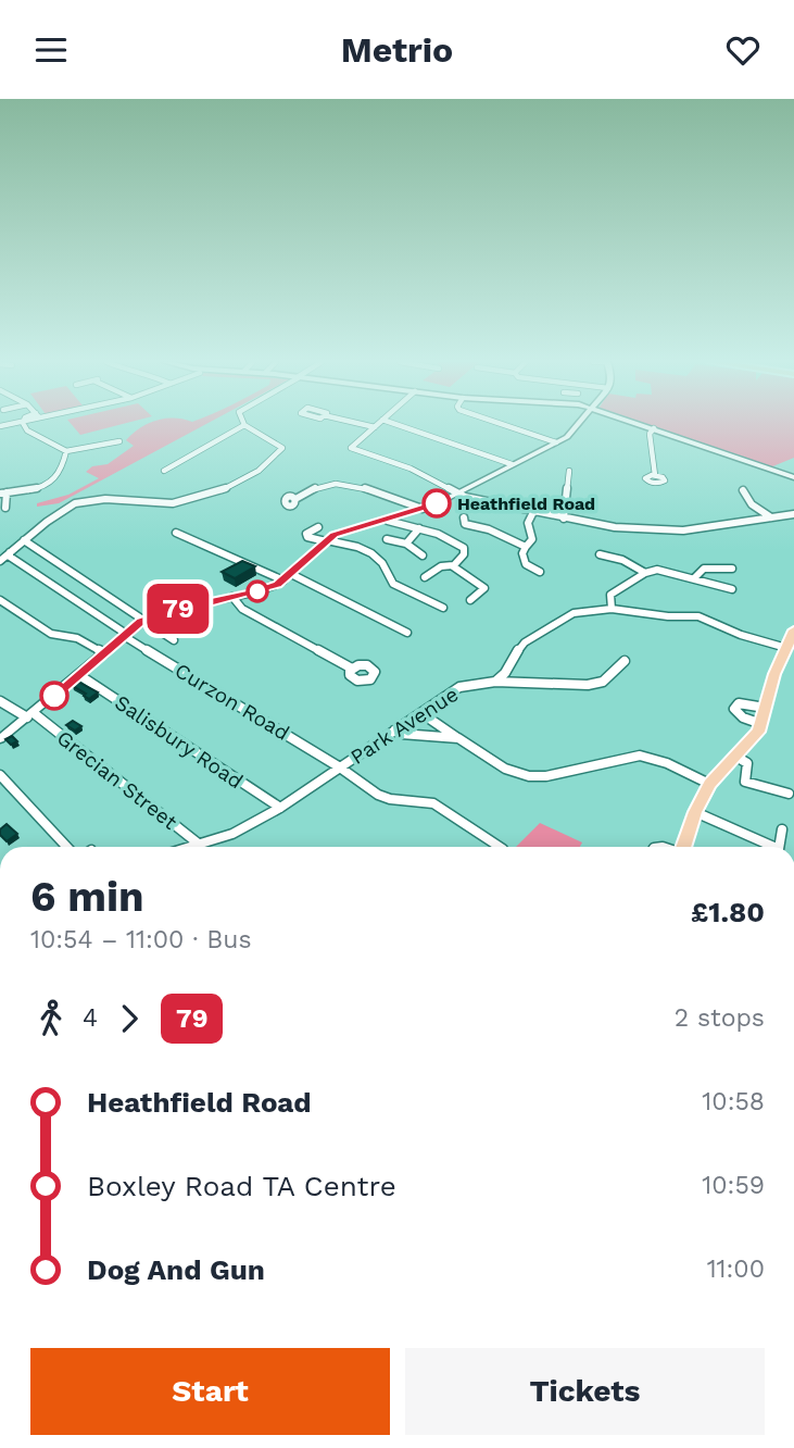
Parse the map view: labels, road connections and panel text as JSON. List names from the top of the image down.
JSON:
{
  "streets": {
    "street": [
      "Curzon Road",
      "Park Avenue",
      "Salisbury Road",
      "Grecian Street"
    ]
  },
  "crossings": [
    ["Curzon Road", "Park Avenue"],
    ["Park Avenue", "Salisbury Road"]
  ],
  "places": ["Heathfield Road"],
  "lines": ["bus line 79"],
  "page": {
    "header": "Metrio",
    "on_map": "79",
    "heading": ["6 min", "10:54 – 11:00 · Bus", "£1.80"],
    "legs": ["4", "79", "2 stops"],
    "list": [
      {
        "name": "Heathfield Road",
        "value": "10:58"
      },
      {
        "name": "Boxley Road TA Centre",
        "value": "10:59"
      },
      {
        "name": "Dog And Gun",
        "value": "11:00"
      }
    ],
    "buttons": ["Start", "Tickets"]
  }
}
